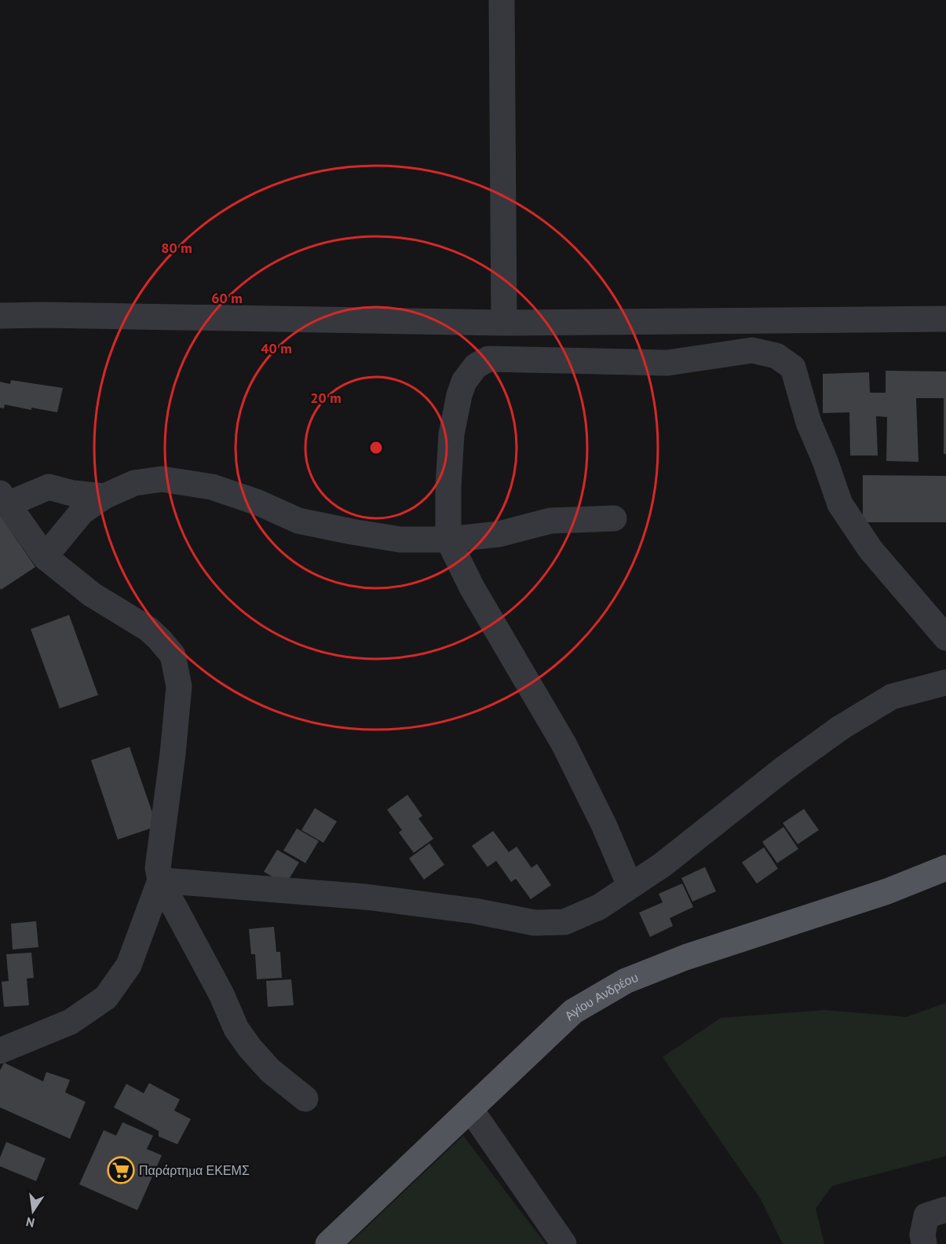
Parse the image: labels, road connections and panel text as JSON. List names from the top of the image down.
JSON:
{
  "streets": {
    "main road": ["Αγίου Ανδρέου"]
  },
  "places": {
    "supermarket": ["Παράρτημα ΕΚΕΜΣ"]
  },
  "north": "bottom",
  "rings": [
    "80 m",
    "60 m",
    "40 m",
    "20 m"
  ]
}
